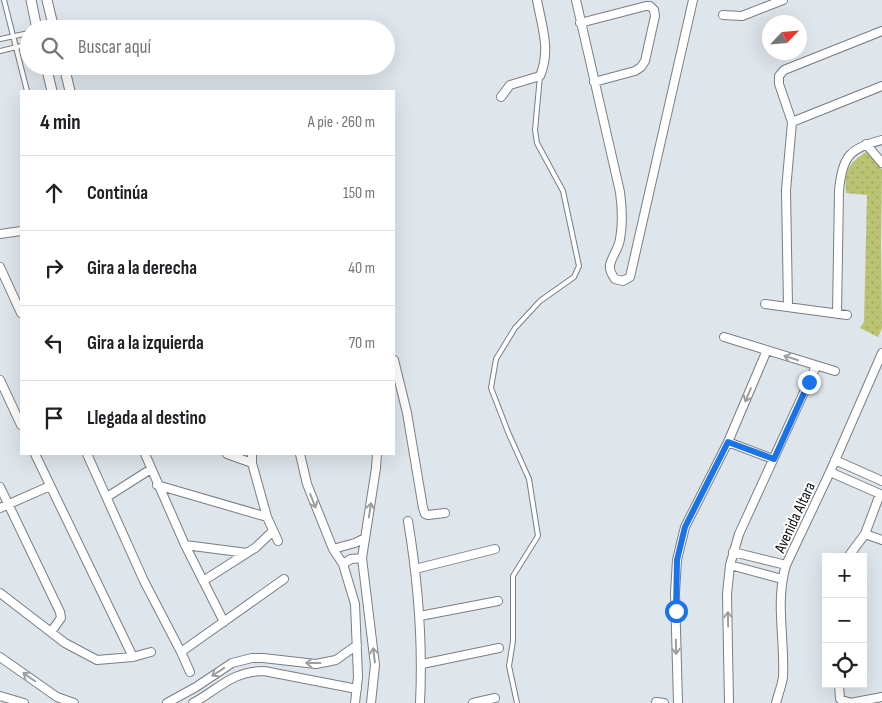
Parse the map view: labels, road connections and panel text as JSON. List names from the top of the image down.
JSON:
{
  "streets": {
    "street": ["Avenida Altara"]
  },
  "north": "top right",
  "page": {
    "search": "Buscar aquí",
    "heading": ["4 min", "A pie · 260 m"],
    "list": [
      ["Continúa", "150 m"],
      ["Gira a la derecha", "40 m"],
      ["Gira a la izquierda", "70 m"],
      "Llegada al destino"
    ],
    "map_buttons": ["+", "−"]
  }
}
